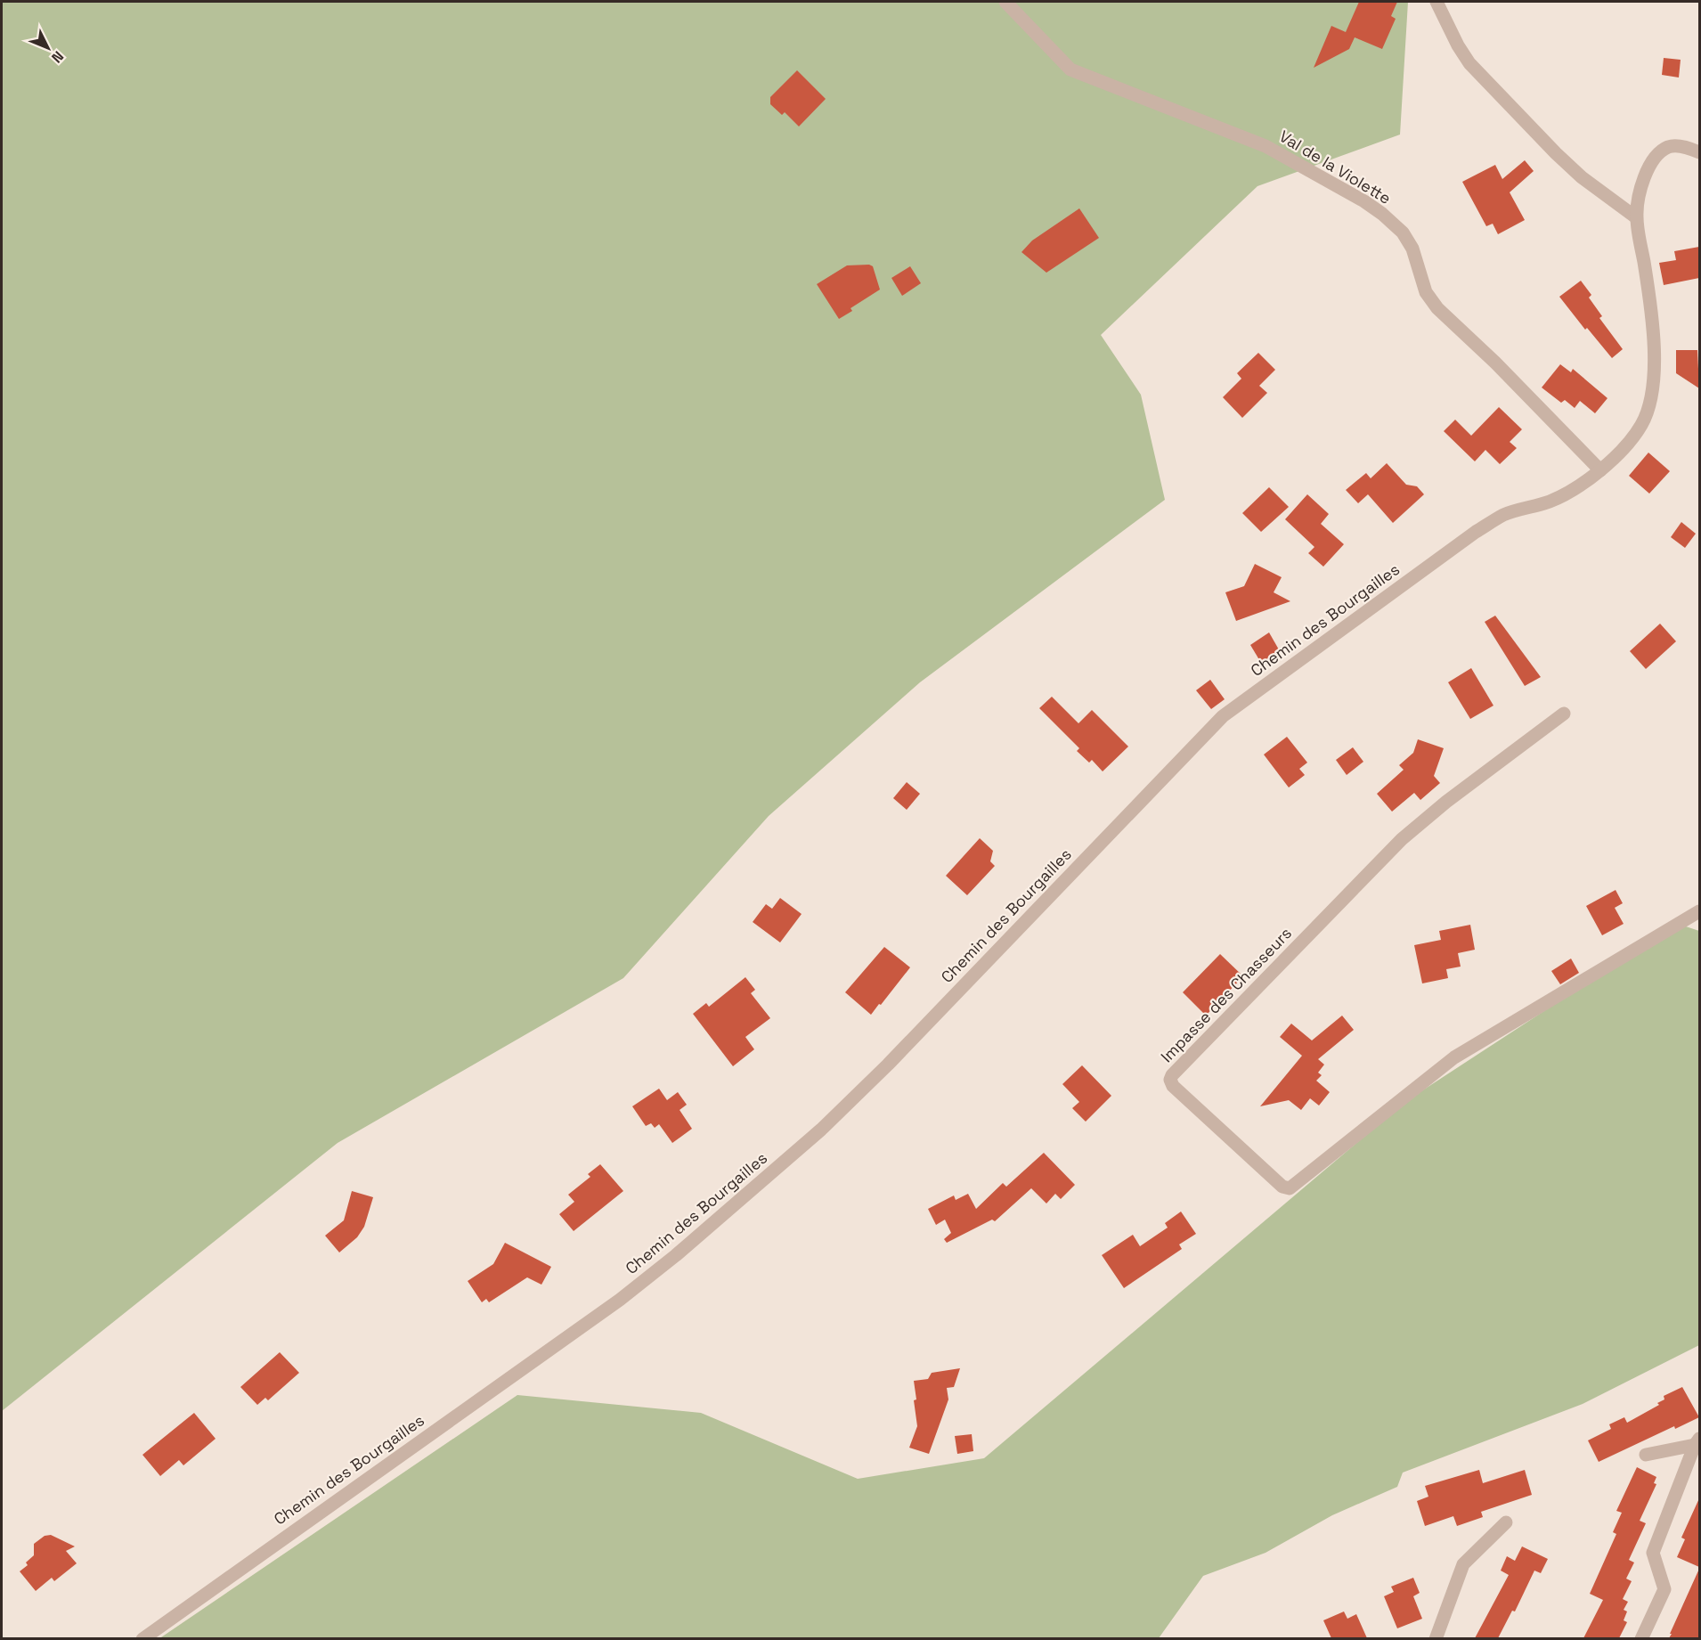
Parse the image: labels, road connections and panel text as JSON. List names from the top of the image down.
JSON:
{
  "streets": {
    "street": ["Val de la Violette", "Chemin des Bourgailles", "Impasse des Chasseurs"]
  },
  "crossings": [
    ["Val de la Violette", "Chemin des Bourgailles"]
  ],
  "north": "bottom right"
}
